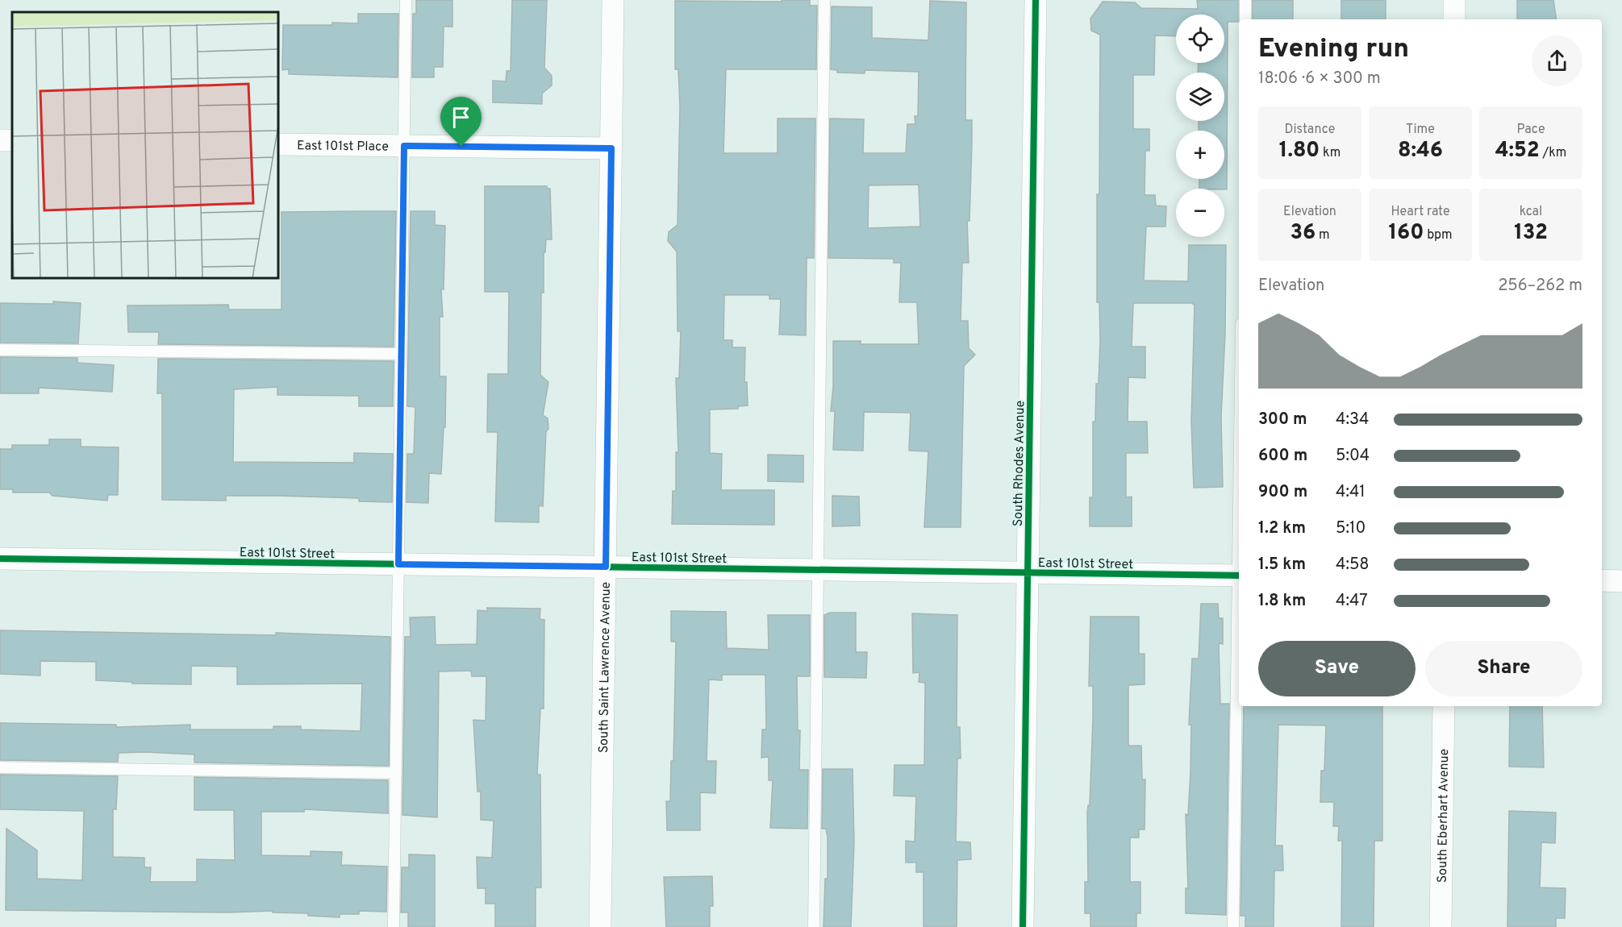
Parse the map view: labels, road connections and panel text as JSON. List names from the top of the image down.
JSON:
{
  "streets": {
    "street": [
      "East 101st Place",
      "South Rhodes Avenue",
      "East 101st Street",
      "South Saint Lawrence Avenue",
      "South Eberhart Avenue"
    ]
  },
  "crossings": [
    ["East 101st Place", "South Saint Lawrence Avenue"],
    ["South Rhodes Avenue", "East 101st Street"],
    ["East 101st Street", "South Saint Lawrence Avenue"]
  ],
  "page": {
    "map_buttons": ["+", "−"],
    "heading": ["Evening run", "18:06 · 6 × 300 m"],
    "stats": [
      ["Distance", "1.80 km"],
      ["Time", "8:46"],
      ["Pace", "4:52 /km"],
      ["Elevation", "36 m"],
      ["Heart rate", "160 bpm"],
      ["kcal", "132"]
    ],
    "chart": ["Elevation", "256–262 m"],
    "list": [
      {
        "name": "300 m",
        "note": "4:34"
      },
      {
        "name": "600 m",
        "note": "5:04"
      },
      {
        "name": "900 m",
        "note": "4:41"
      },
      {
        "name": "1.2 km",
        "note": "5:10"
      },
      {
        "name": "1.5 km",
        "note": "4:58"
      },
      {
        "name": "1.8 km",
        "note": "4:47"
      }
    ],
    "buttons": ["Save", "Share"]
  }
}
